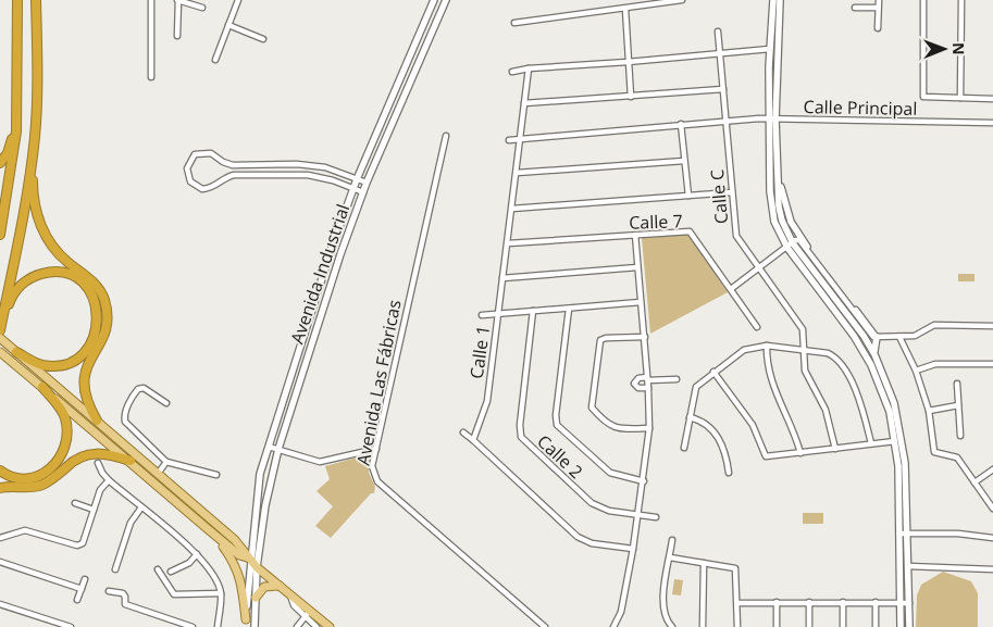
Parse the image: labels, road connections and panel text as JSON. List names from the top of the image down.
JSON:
{
  "streets": {
    "street": [
      "Calle Principal",
      "Calle C",
      "Calle 7",
      "Avenida Industrial",
      "Calle 1",
      "Avenida Las Fábricas",
      "Calle 2"
    ]
  },
  "crossings": [
    ["Calle Principal", "Calle C"],
    ["Calle Principal", "Calle 1"],
    ["Calle 7", "Calle 1"]
  ],
  "north": "right"
}
